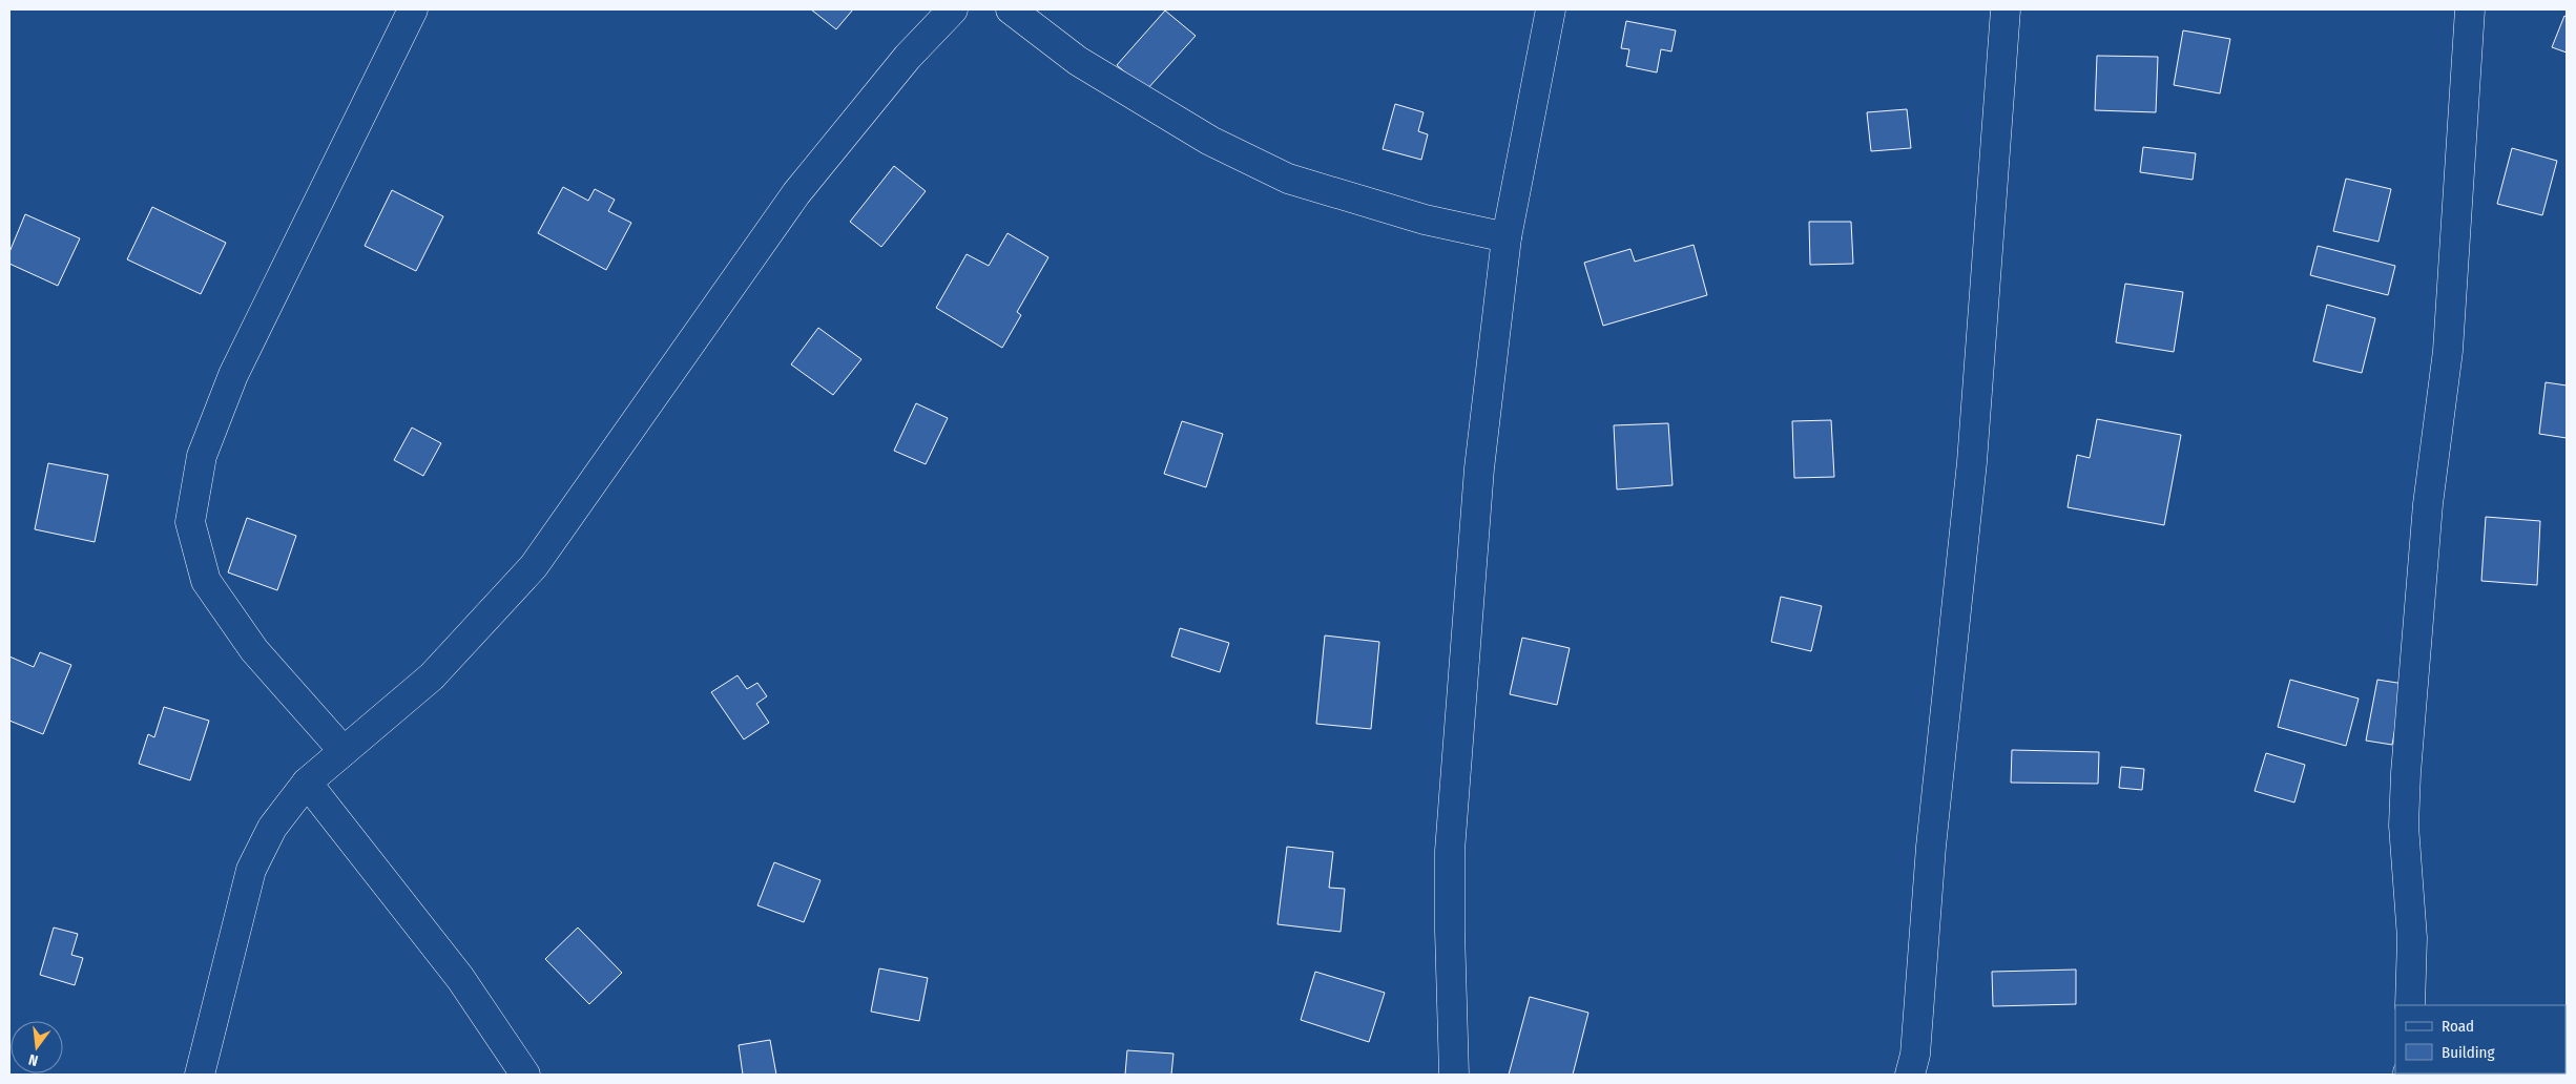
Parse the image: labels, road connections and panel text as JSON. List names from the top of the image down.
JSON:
{
  "legend": ["Road", "Building"],
  "north": "bottom"
}
